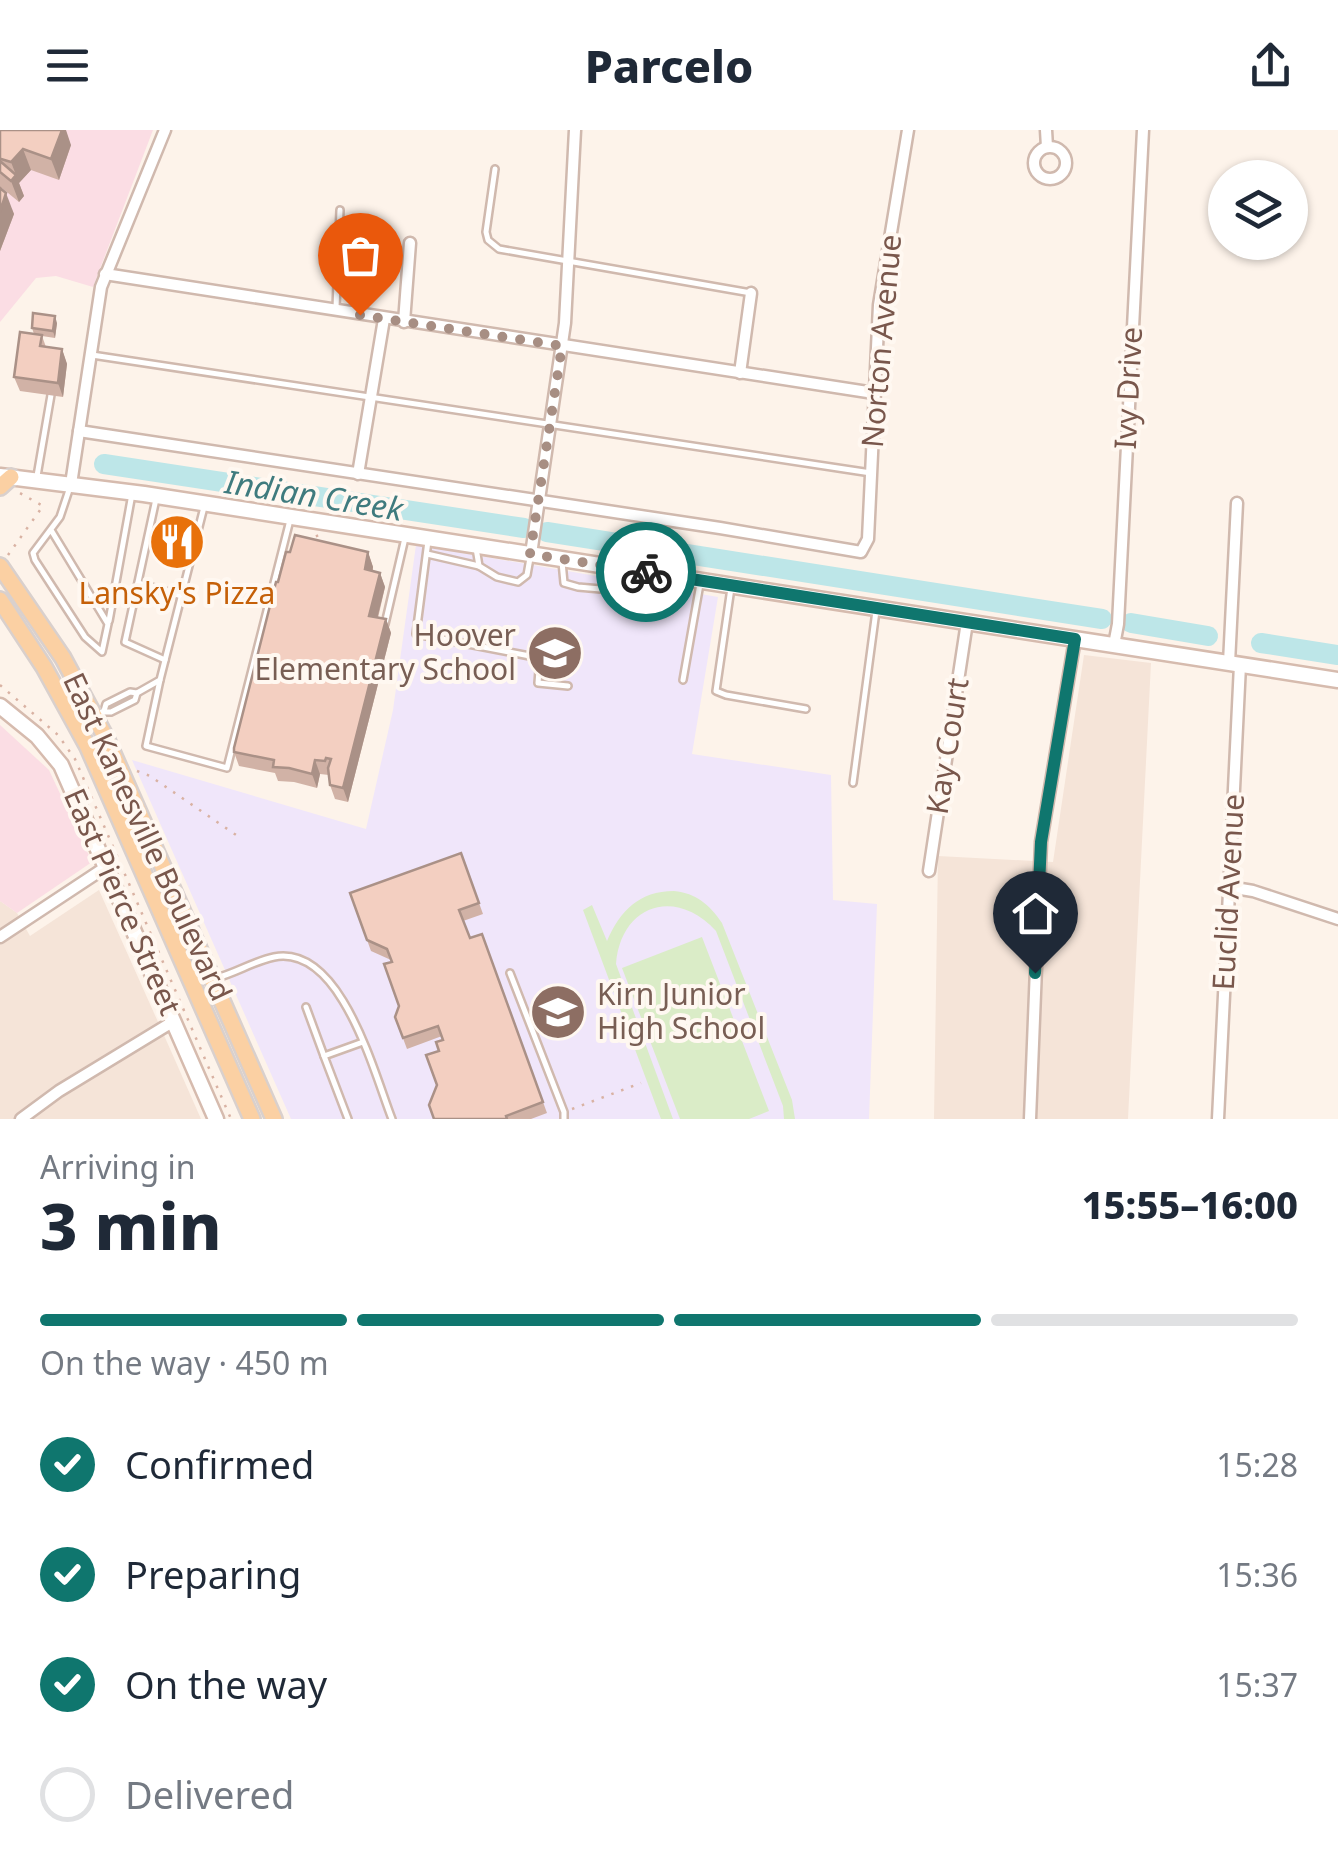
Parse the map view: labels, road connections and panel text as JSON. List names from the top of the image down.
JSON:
{
  "streets": {
    "main road": ["East Kanesville Boulevard", "East Pierce Street"],
    "street": [
      "Norton Avenue",
      "Ivy Drive",
      "Kay Court",
      "Euclid Avenue"
    ]
  },
  "water": ["Indian Creek"],
  "places": {
    "restaurant": ["Lansky's Pizza"],
    "school or university": ["Hoover Elementary School", "Kirn Junior High School"]
  },
  "page": {
    "header": "Parcelo",
    "heading": ["3 min", "Arriving in", "15:55–16:00"],
    "bar": "On the way · 450 m",
    "list": [
      ["Confirmed", "15:28"],
      ["Preparing", "15:36"],
      ["On the way", "15:37"],
      "Delivered"
    ]
  }
}
